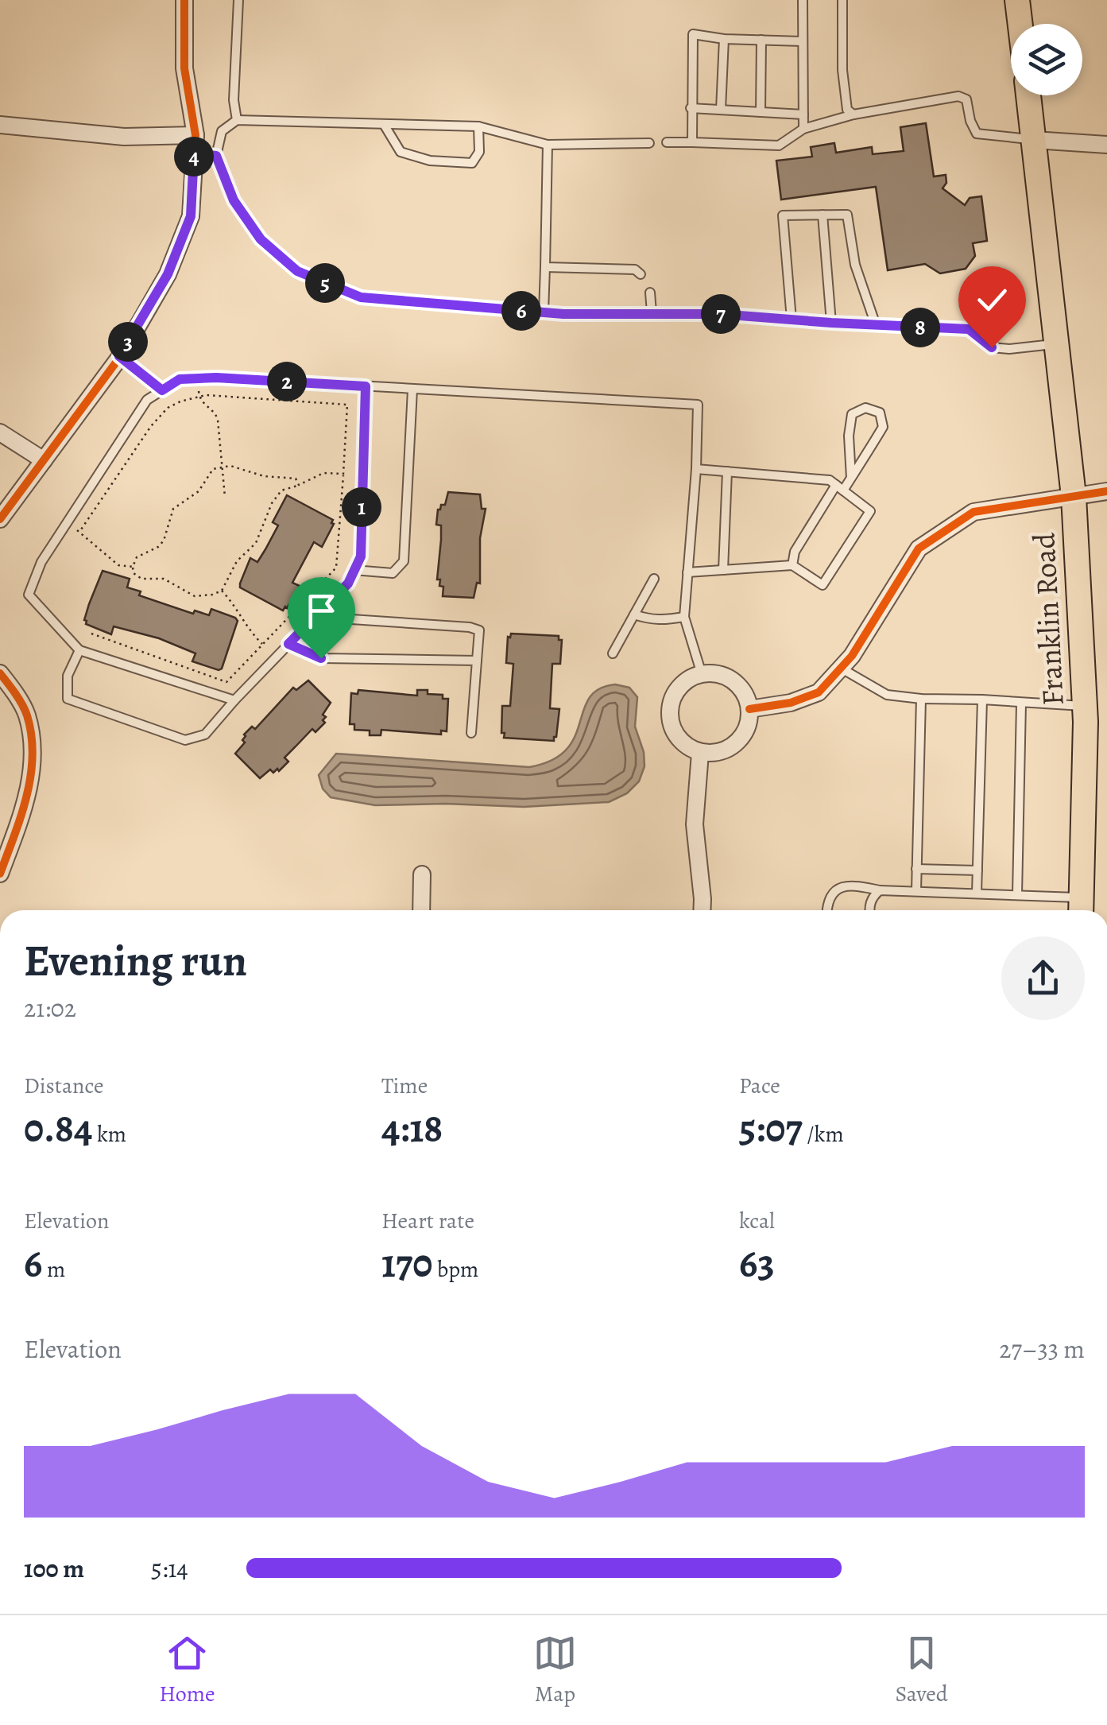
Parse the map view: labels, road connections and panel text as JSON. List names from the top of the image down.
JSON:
{
  "streets": {
    "main road": ["Franklin Road"]
  },
  "page": {
    "pins": [
      "4",
      "5",
      "6",
      "7",
      "8",
      "3",
      "2",
      "1"
    ],
    "heading": ["Evening run", "21:02"],
    "stats": [
      ["Distance", "0.84 km"],
      ["Time", "4:18"],
      ["Pace", "5:07 /km"],
      ["Elevation", "6 m"],
      ["Heart rate", "170 bpm"],
      ["kcal", "63"]
    ],
    "chart": ["Elevation", "27–33 m"],
    "list": [
      {
        "name": "100 m",
        "note": "5:14"
      }
    ],
    "tabs": ["Home", "Map", "Saved"]
  }
}
